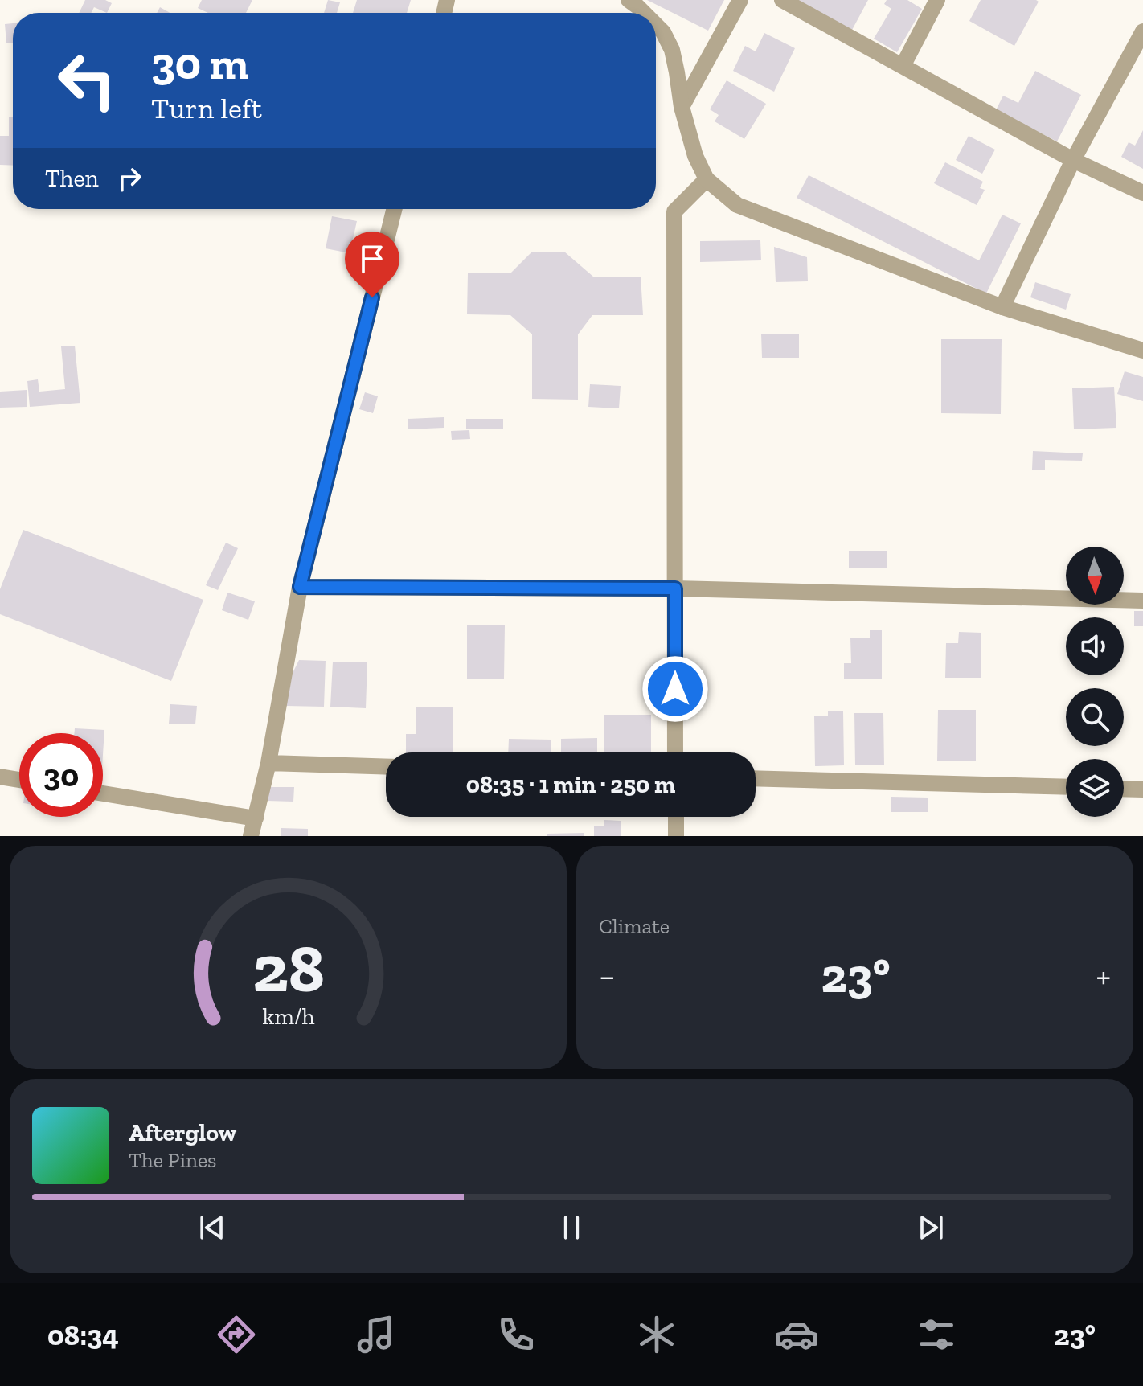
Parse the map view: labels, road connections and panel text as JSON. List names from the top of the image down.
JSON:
{
  "north": "bottom",
  "page": {
    "turn": ["30 m", "Turn left"],
    "then": "Then",
    "limit": "30",
    "trip": "08:35 · 1 min · 250 m",
    "tile": "Climate",
    "heat": ["−", "23°", "+"],
    "song": ["Afterglow", "The Pines"],
    "tabs": ["08:34", "23°"],
    "gauge": ["28", "km/h"]
  }
}
